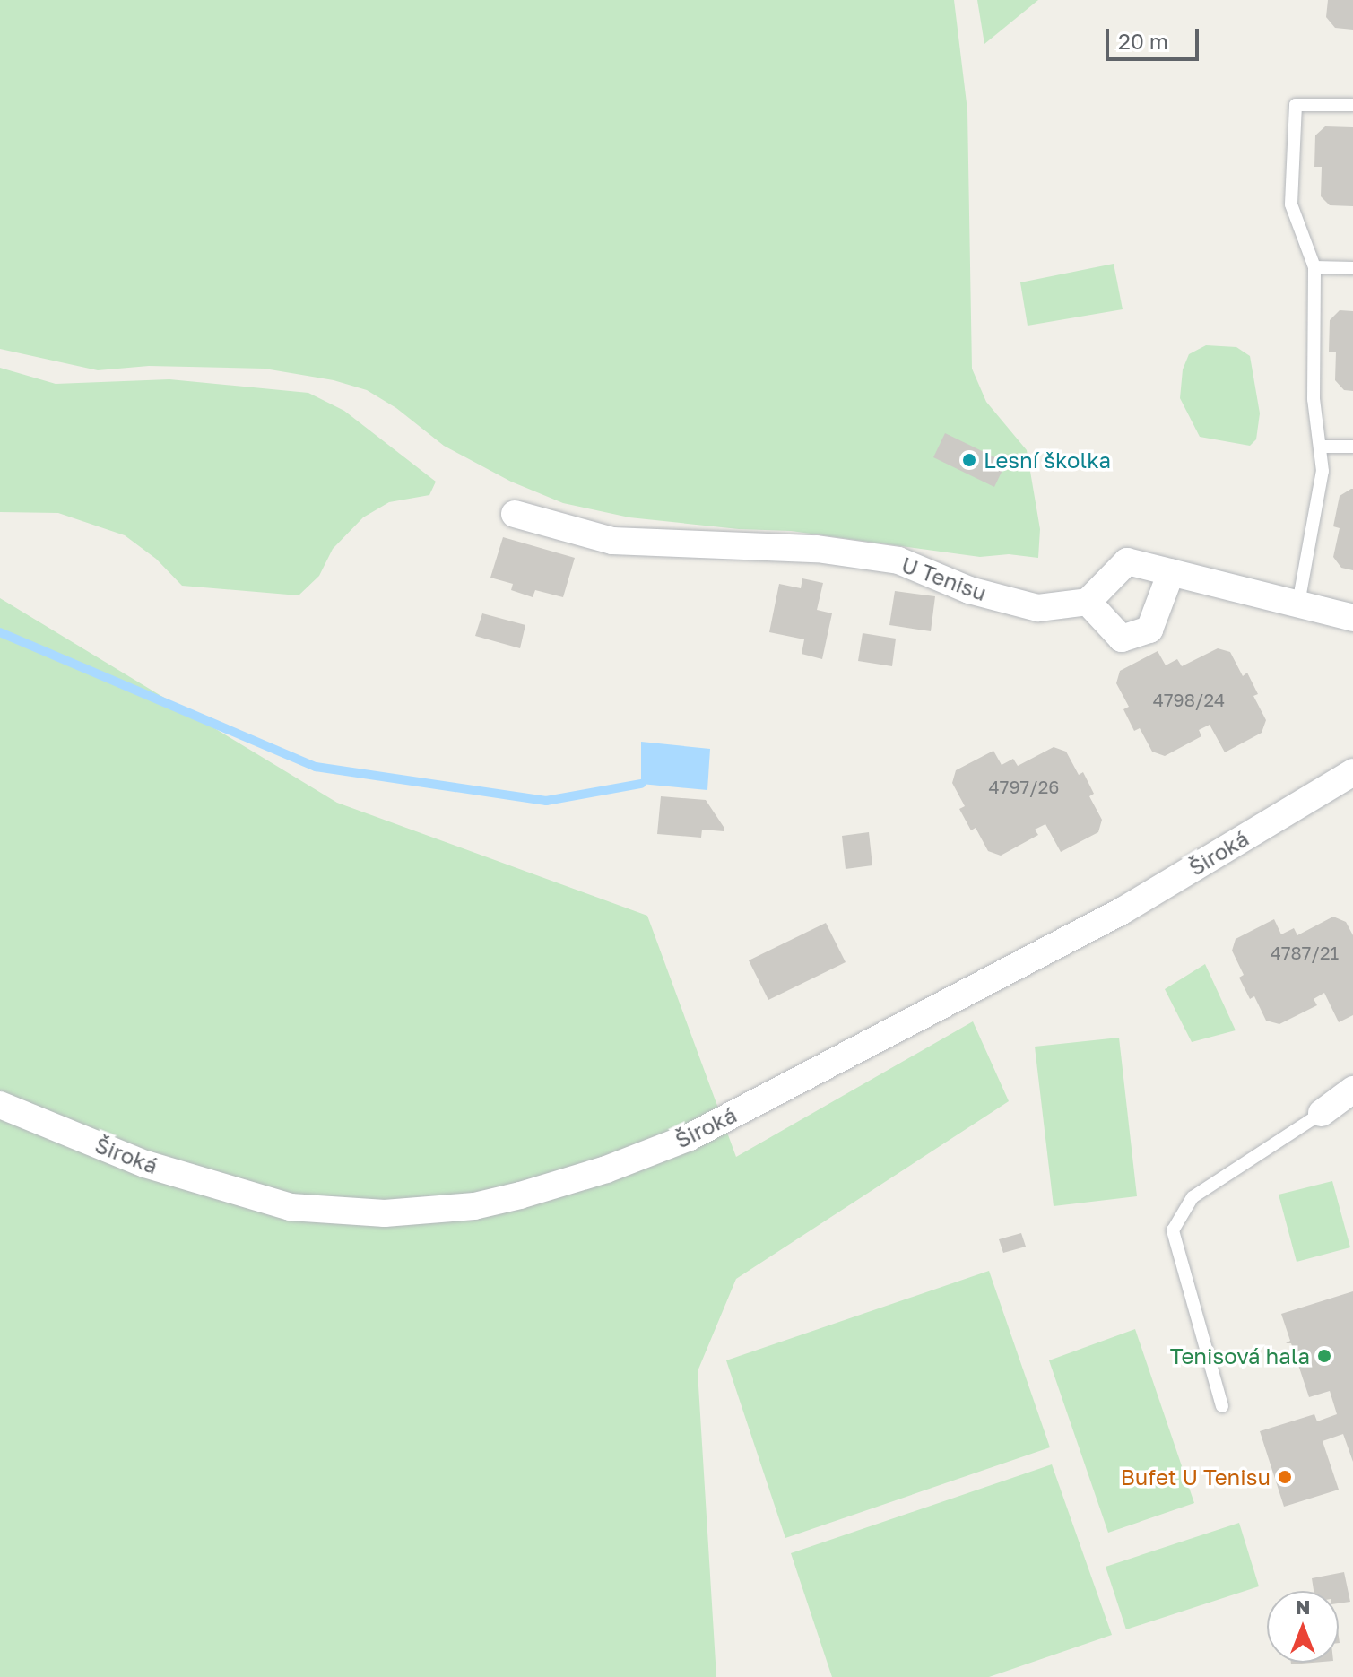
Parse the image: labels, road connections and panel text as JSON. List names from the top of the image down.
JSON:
{
  "streets": {
    "street": ["U Tenisu", "Široká"]
  },
  "places": ["Lesní školka", "Tenisová hala", "Bufet U Tenisu"],
  "house_numbers": ["4798/24", "4797/26", "4787/21"],
  "scale_bar": "20 m",
  "north": "top"
}
